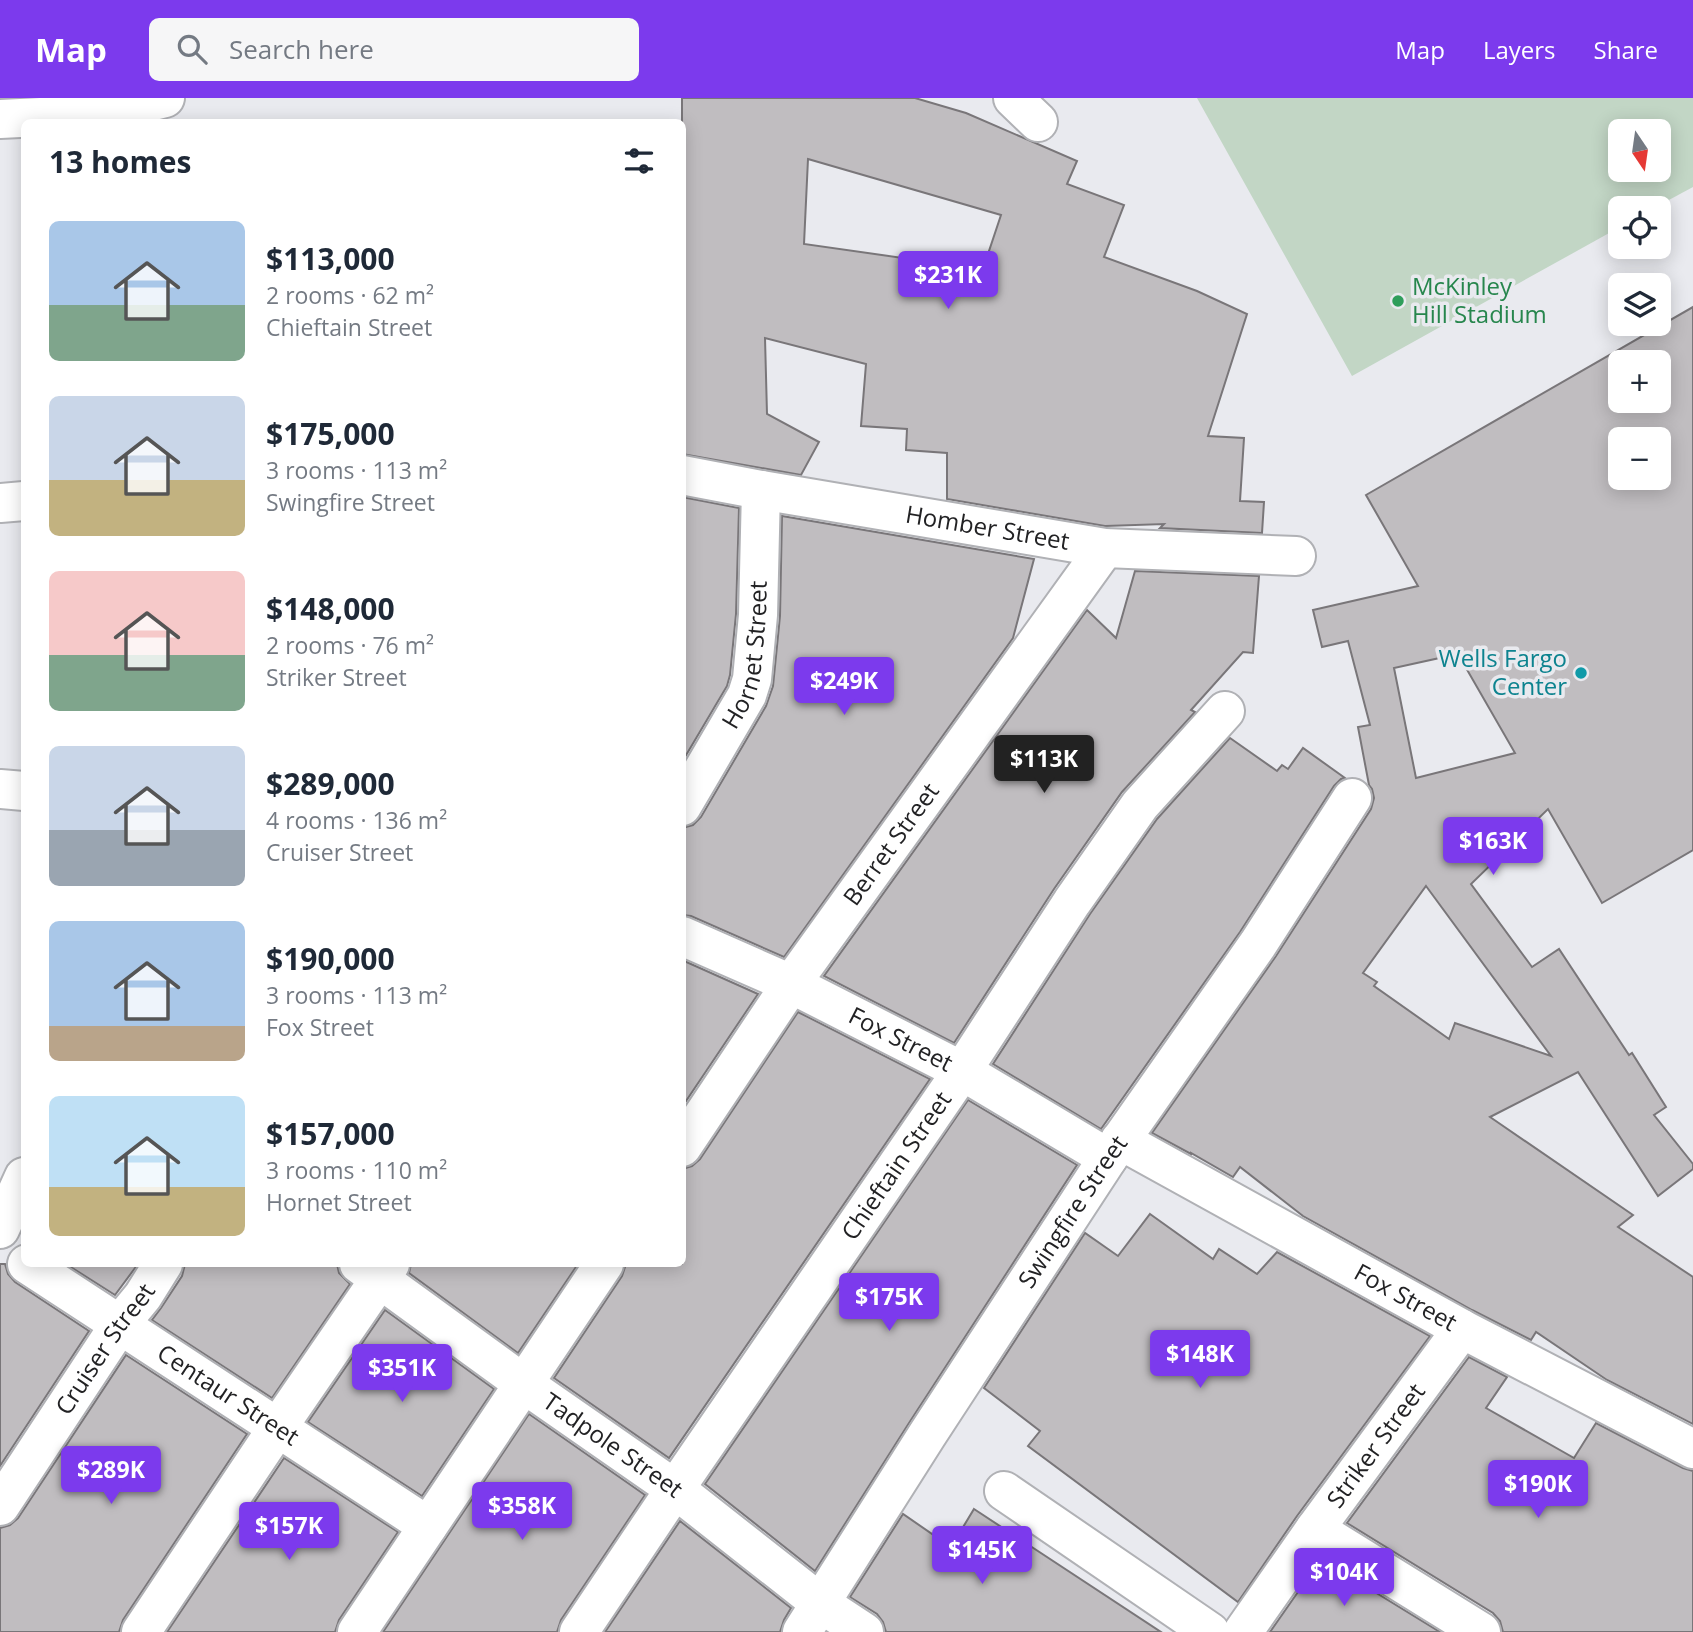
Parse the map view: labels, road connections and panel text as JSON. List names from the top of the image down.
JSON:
{
  "streets": {
    "street": [
      "Homber Street",
      "Hornet Street",
      "Berret Street",
      "Fox Street",
      "Chieftain Street",
      "Swingfire Street",
      "Cruiser Street",
      "Centaur Street",
      "Tadpole Street",
      "Striker Street"
    ]
  },
  "crossings": [
    ["Homber Street", "Hornet Street"],
    ["Homber Street", "Berret Street"],
    ["Berret Street", "Fox Street"],
    ["Fox Street", "Chieftain Street"],
    ["Fox Street", "Swingfire Street"],
    ["Fox Street", "Striker Street"],
    ["Chieftain Street", "Tadpole Street"],
    ["Swingfire Street", "Tadpole Street"],
    ["Cruiser Street", "Centaur Street"]
  ],
  "places": ["McKinley Hill Stadium", "Wells Fargo Center"],
  "north": "bottom",
  "page": {
    "header": "Map",
    "search": "Search here",
    "nav": ["Map", "Layers", "Share"],
    "map_buttons": ["+", "−"],
    "heading": "13 homes",
    "list": [
      {
        "name": "$113,000",
        "note": "2 rooms · 62 m² · Chieftain Street"
      },
      {
        "name": "$175,000",
        "note": "3 rooms · 113 m² · Swingfire Street"
      },
      {
        "name": "$148,000",
        "note": "2 rooms · 76 m² · Striker Street"
      },
      {
        "name": "$289,000",
        "note": "4 rooms · 136 m² · Cruiser Street"
      },
      {
        "name": "$190,000",
        "note": "3 rooms · 113 m² · Fox Street"
      },
      {
        "name": "$157,000",
        "note": "3 rooms · 110 m² · Hornet Street"
      }
    ],
    "price": [
      "$231K",
      "$249K",
      "$113K",
      "$163K",
      "$175K",
      "$148K",
      "$351K",
      "$289K",
      "$190K",
      "$358K",
      "$157K",
      "$145K",
      "$104K"
    ]
  }
}
